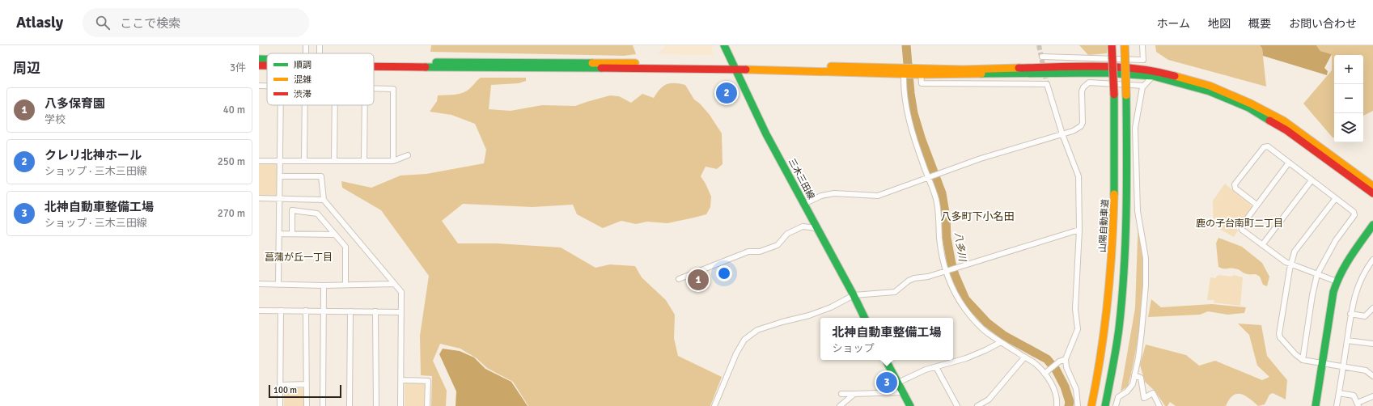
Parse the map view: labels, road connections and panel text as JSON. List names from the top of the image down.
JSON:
{
  "streets": {
    "main road": ["三木三田線", "山陽自動車道"]
  },
  "districts": ["八多町下小名田", "鹿の子台南町二丁目", "菖蒲が丘一丁目"],
  "water": ["八多川"],
  "legend": ["順調", "混雑", "渋滞"],
  "scale_bar": "100 m",
  "page": {
    "header": "Atlasly",
    "search": "ここで検索",
    "nav": [
      "ホーム",
      "地図",
      "概要",
      "お問い合わせ"
    ],
    "heading": ["周辺", "3件"],
    "map_buttons": ["+", "−"],
    "pins": ["2", "1", "3"],
    "list": [
      {
        "mark": "1",
        "name": "八多保育園",
        "note": "学校",
        "value": "40 m"
      },
      {
        "mark": "2",
        "name": "クレリ北神ホール",
        "note": "ショップ · 三木三田線",
        "value": "250 m"
      },
      {
        "mark": "3",
        "name": "北神自動車整備工場",
        "note": "ショップ · 三木三田線",
        "value": "270 m"
      }
    ],
    "popup": ["北神自動車整備工場", "ショップ"],
    "scale": "100 m"
  }
}
